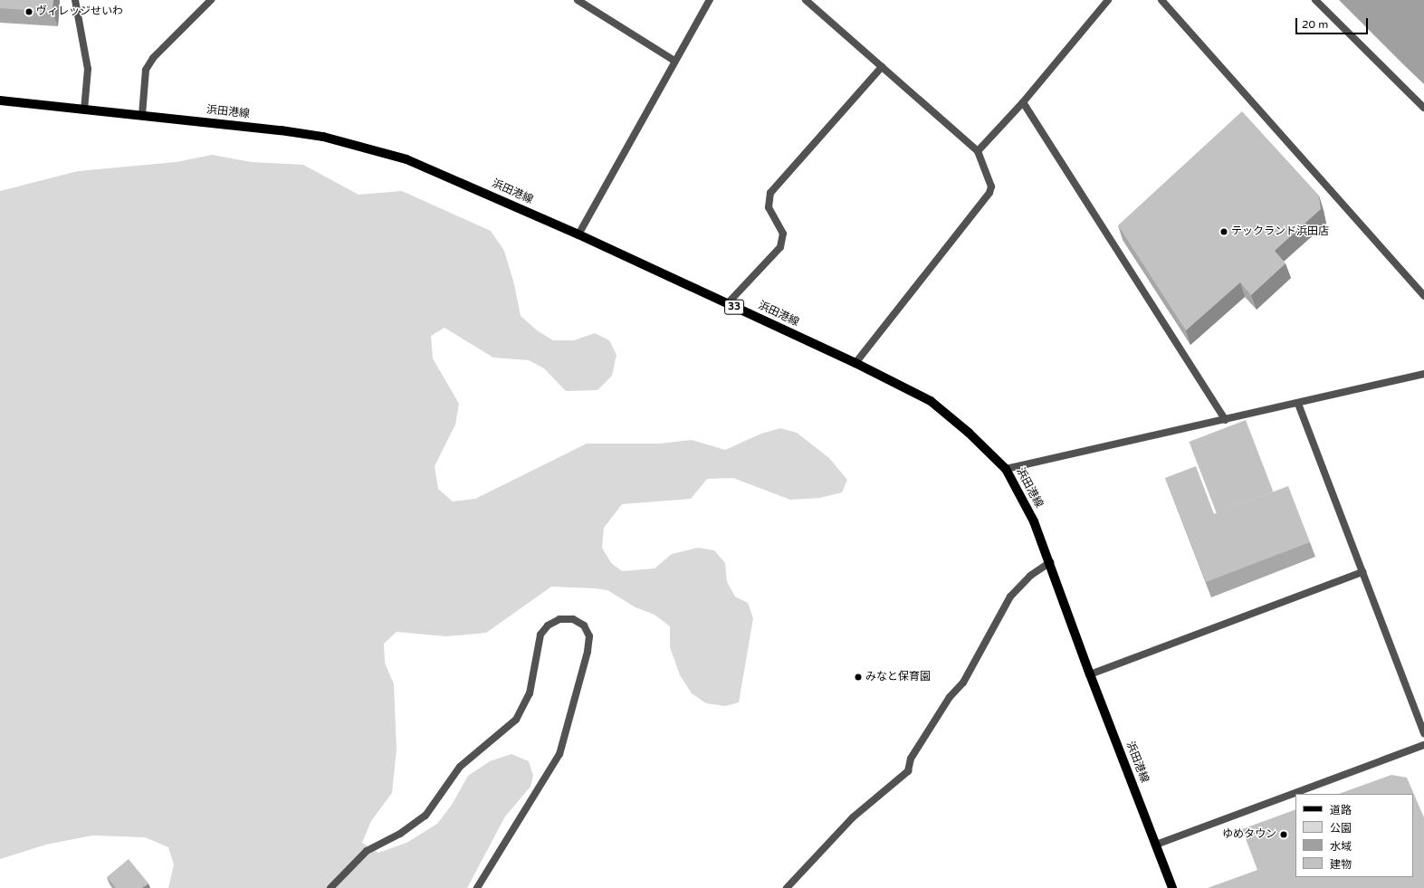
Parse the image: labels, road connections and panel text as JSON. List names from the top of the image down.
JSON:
{
  "streets": {
    "main road": ["浜田港線", "33"]
  },
  "places": [
    "ヴィレッジせいわ",
    "テックランド浜田店",
    "みなと保育園",
    "ゆめタウン"
  ],
  "legend": [
    "道路",
    "公園",
    "水域",
    "建物"
  ],
  "scale_bar": "20 m"
}
